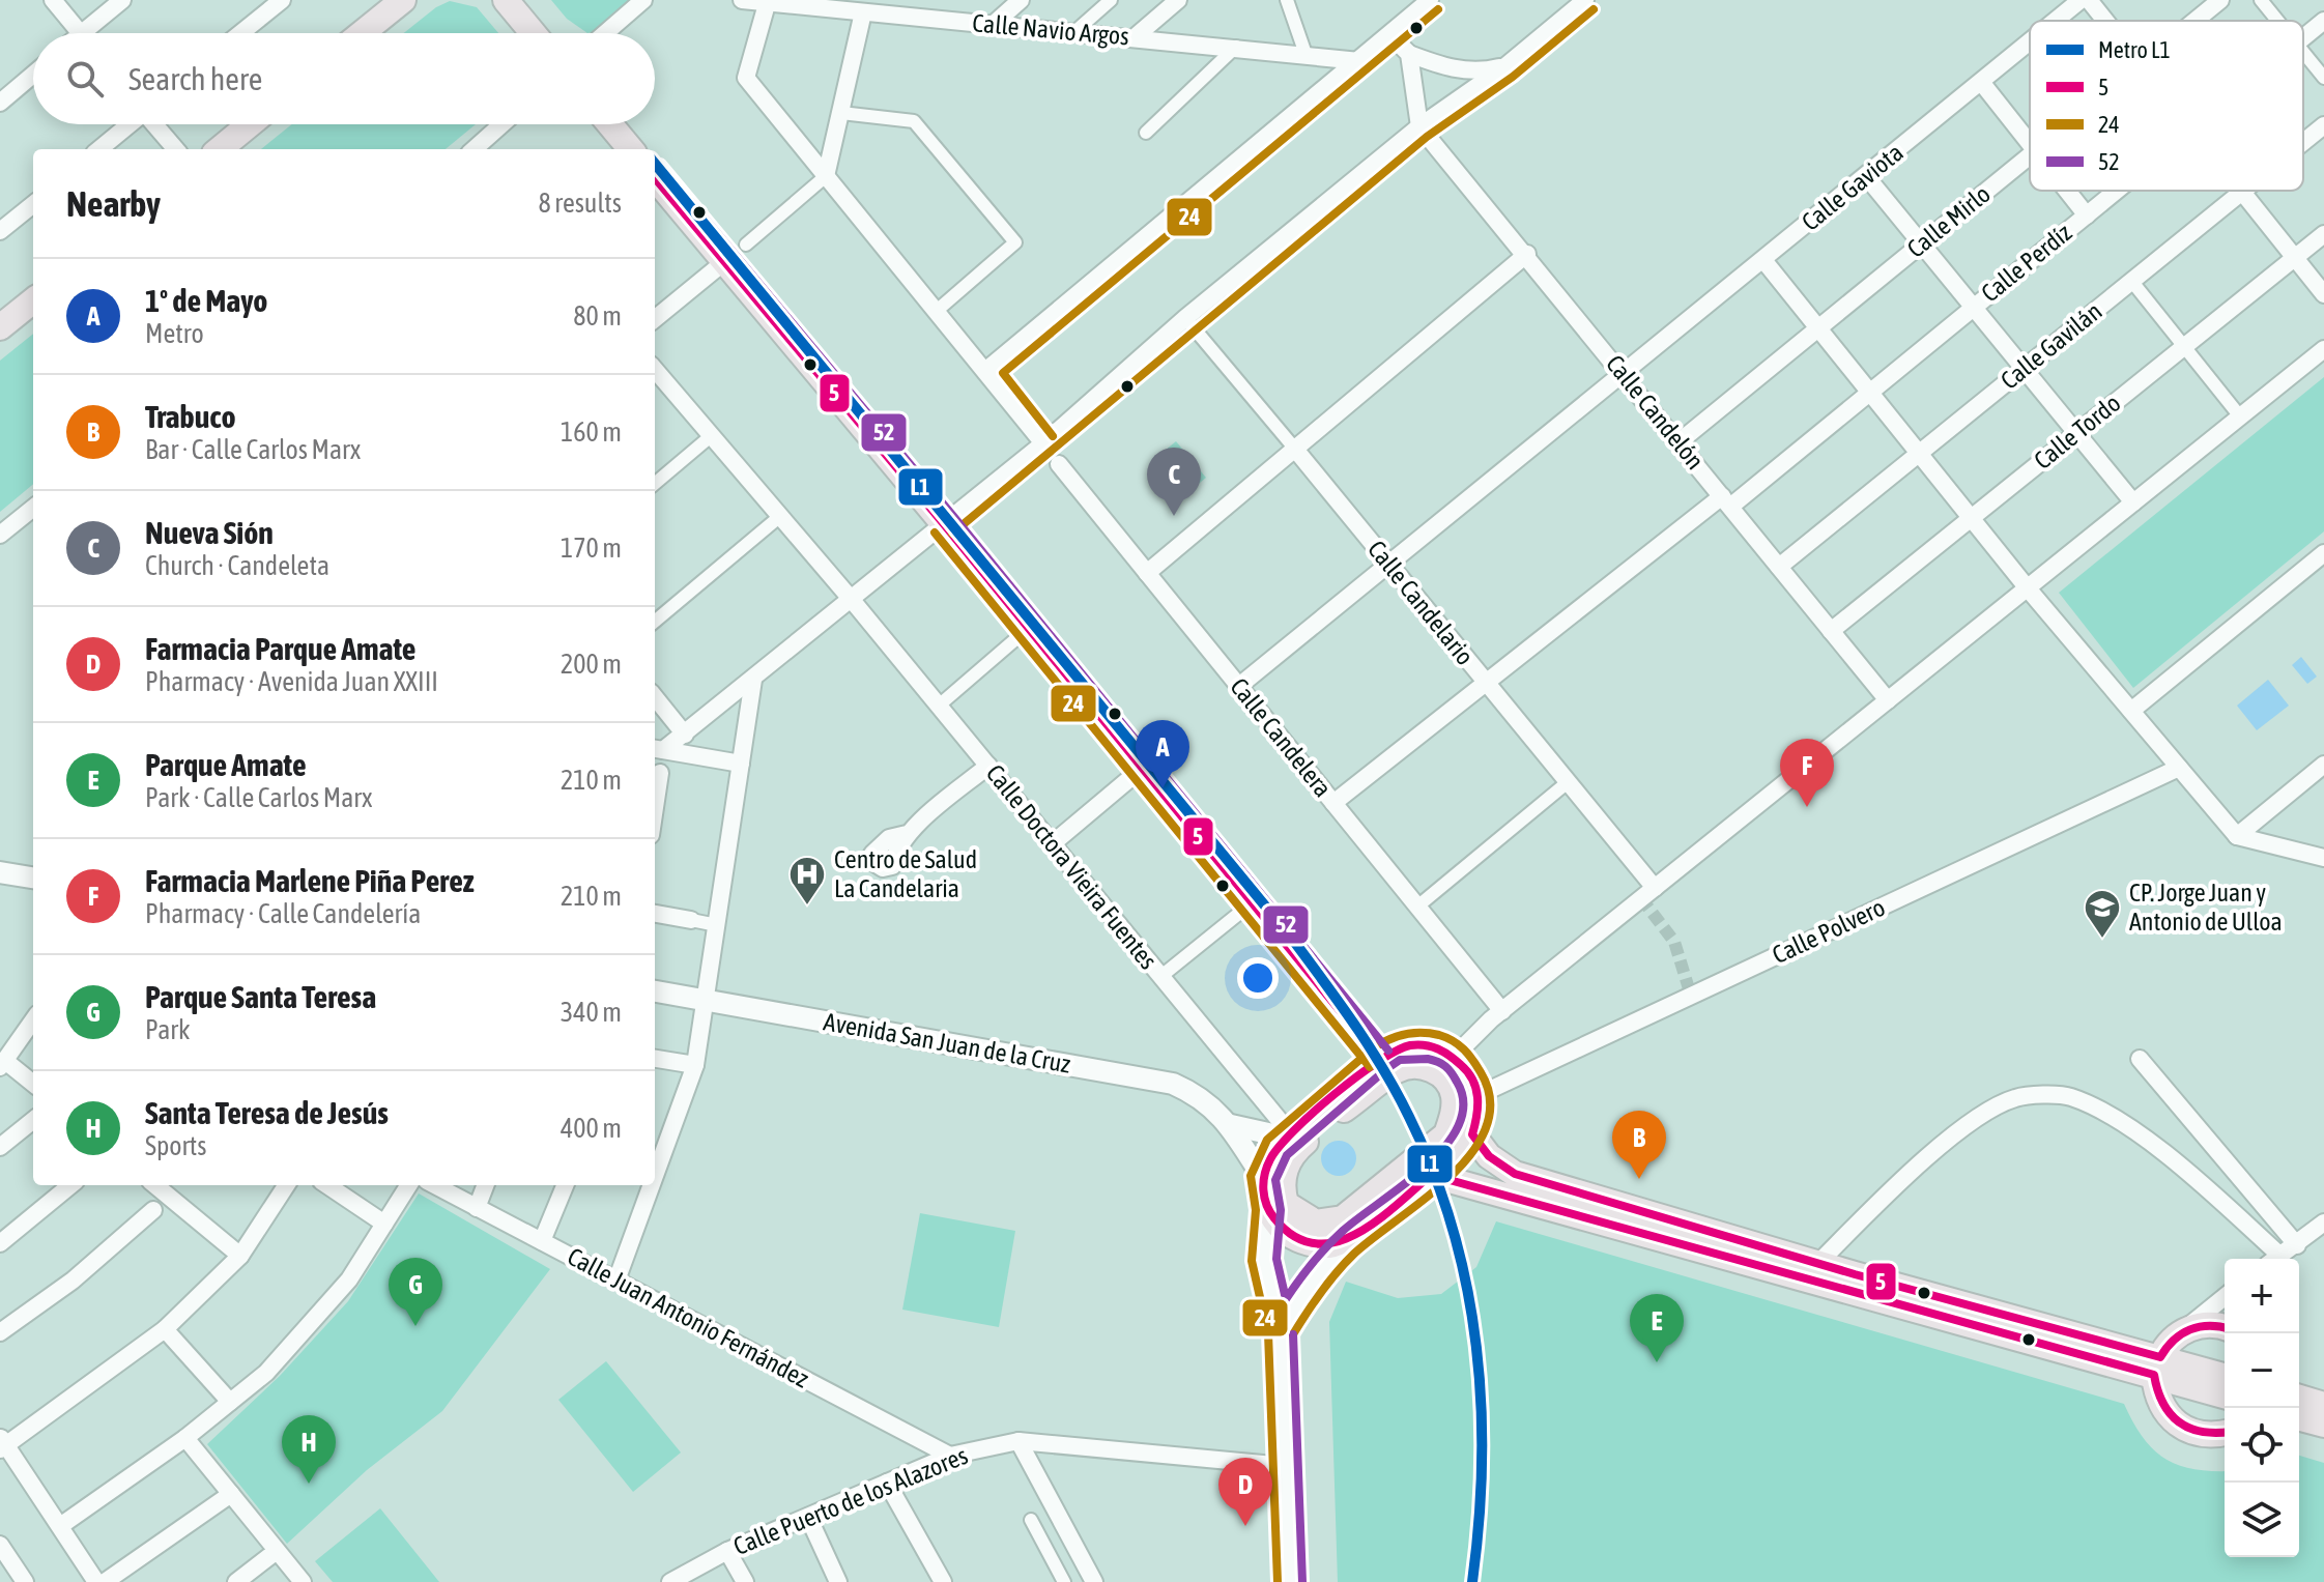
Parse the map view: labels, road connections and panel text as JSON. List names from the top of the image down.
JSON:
{
  "streets": {
    "street": [
      "Calle Navio Argos",
      "Calle Gaviota",
      "Calle Mirlo",
      "Calle Perdíz",
      "Calle Gavilán",
      "Calle Candelón",
      "Calle Tordo",
      "Calle Candelario",
      "Calle Candelera",
      "Calle Doctora Vieira Fuentes",
      "Calle Polvero",
      "Avenida San Juan de la Cruz",
      "Calle Juan Antonio Fernández",
      "Calle Puerto de los Alazores"
    ]
  },
  "crossings": [
    ["Calle Gaviota", "Calle Candelón"],
    ["Calle Gaviota", "Calle Candelario"],
    ["Calle Gaviota", "Calle Candelera"],
    ["Calle Mirlo", "Calle Candelón"],
    ["Calle Perdíz", "Calle Candelón"],
    ["Calle Perdíz", "Calle Candelario"],
    ["Calle Perdíz", "Calle Candelera"],
    ["Calle Gavilán", "Calle Candelón"],
    ["Calle Candelón", "Calle Tordo"],
    ["Calle Juan Antonio Fernández", "Calle Puerto de los Alazores"]
  ],
  "places": {
    "hospital": ["Centro de Salud La Candelaria"],
    "school or university": ["CP. Jorge Juan y Antonio de Ulloa"]
  },
  "lines": [
    "transit line 24",
    "metro line L1",
    "transit line 52",
    "transit line 5"
  ],
  "legend": [
    "Metro L1",
    "5",
    "24",
    "52"
  ],
  "page": {
    "search": "Search here",
    "heading": ["Nearby", "8 results"],
    "list": [
      {
        "mark": "A",
        "name": "1º de Mayo",
        "note": "Metro",
        "value": "80 m"
      },
      {
        "mark": "B",
        "name": "Trabuco",
        "note": "Bar · Calle Carlos Marx",
        "value": "160 m"
      },
      {
        "mark": "C",
        "name": "Nueva Sión",
        "note": "Church · Candeleta",
        "value": "170 m"
      },
      {
        "mark": "D",
        "name": "Farmacia Parque Amate",
        "note": "Pharmacy · Avenida Juan XXIII",
        "value": "200 m"
      },
      {
        "mark": "E",
        "name": "Parque Amate",
        "note": "Park · Calle Carlos Marx",
        "value": "210 m"
      },
      {
        "mark": "F",
        "name": "Farmacia Marlene Piña Perez",
        "note": "Pharmacy · Calle Candelería",
        "value": "210 m"
      },
      {
        "mark": "G",
        "name": "Parque Santa Teresa",
        "note": "Park",
        "value": "340 m"
      },
      {
        "mark": "H",
        "name": "Santa Teresa de Jesús",
        "note": "Sports",
        "value": "400 m"
      }
    ],
    "pins": [
      "C",
      "A",
      "F",
      "B",
      "G",
      "E",
      "H",
      "D"
    ],
    "map_buttons": ["+", "−"]
  }
}
